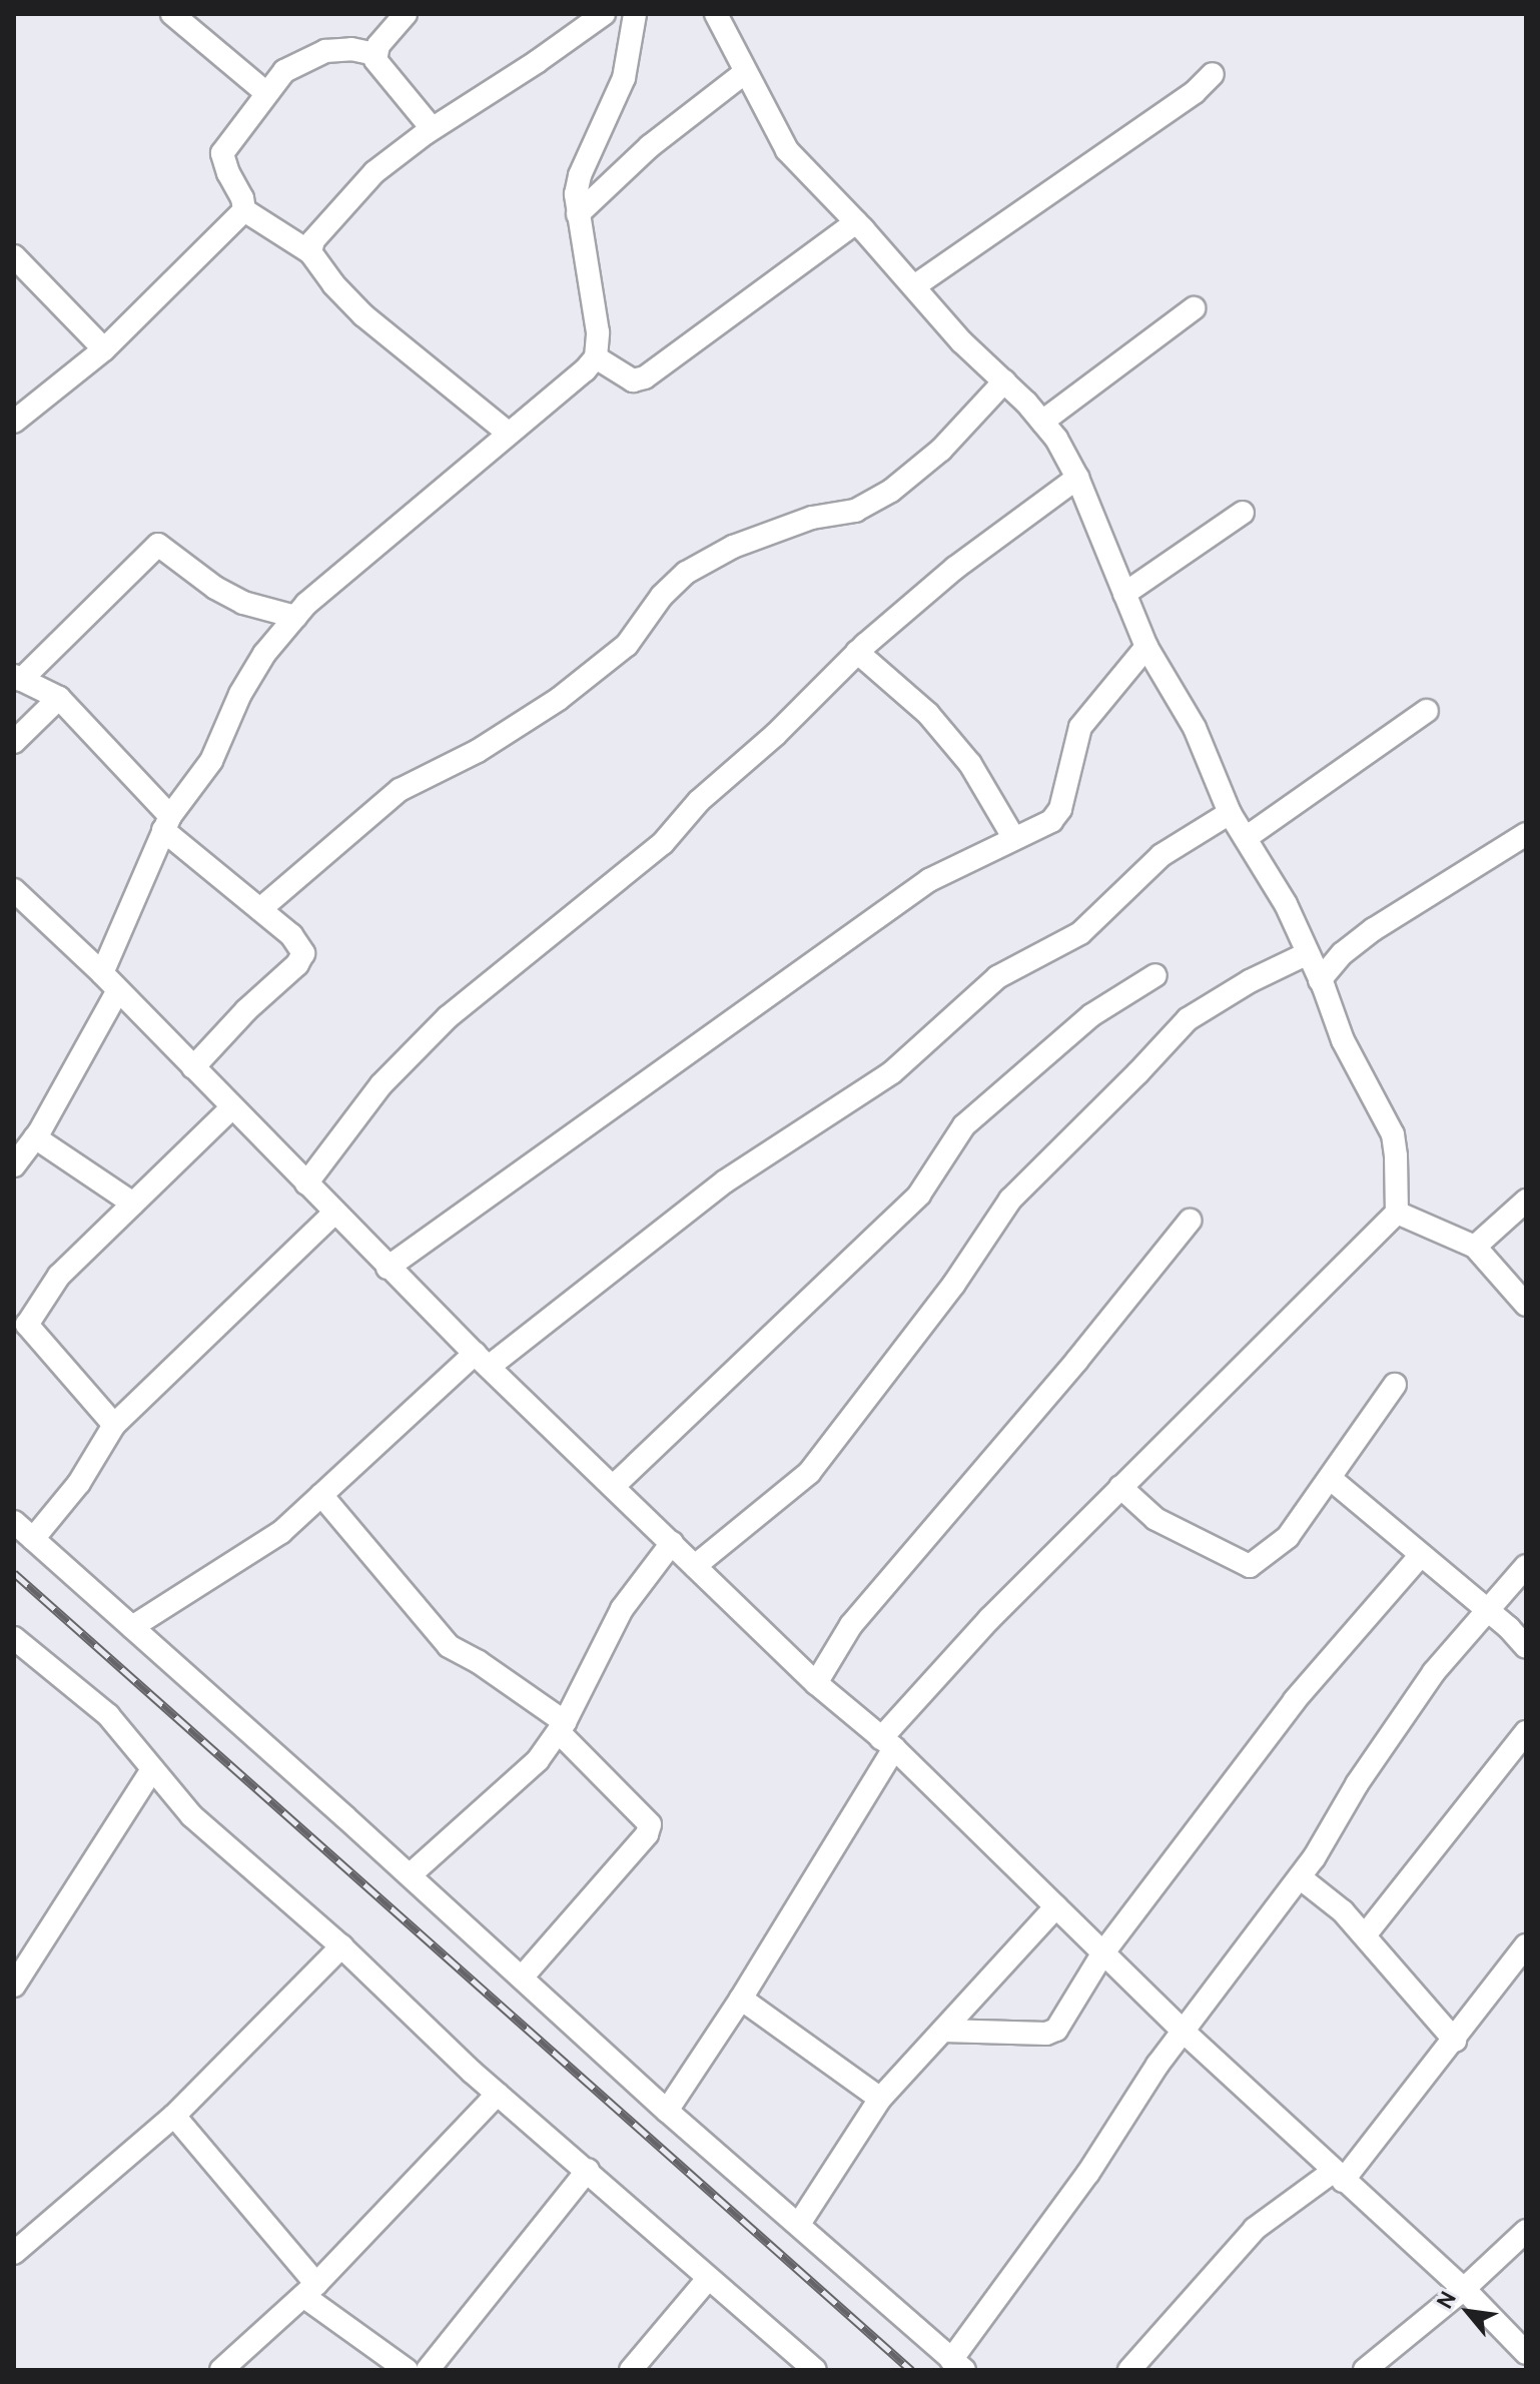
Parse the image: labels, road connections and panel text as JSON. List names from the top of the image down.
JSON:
{
  "north": "top left"
}
